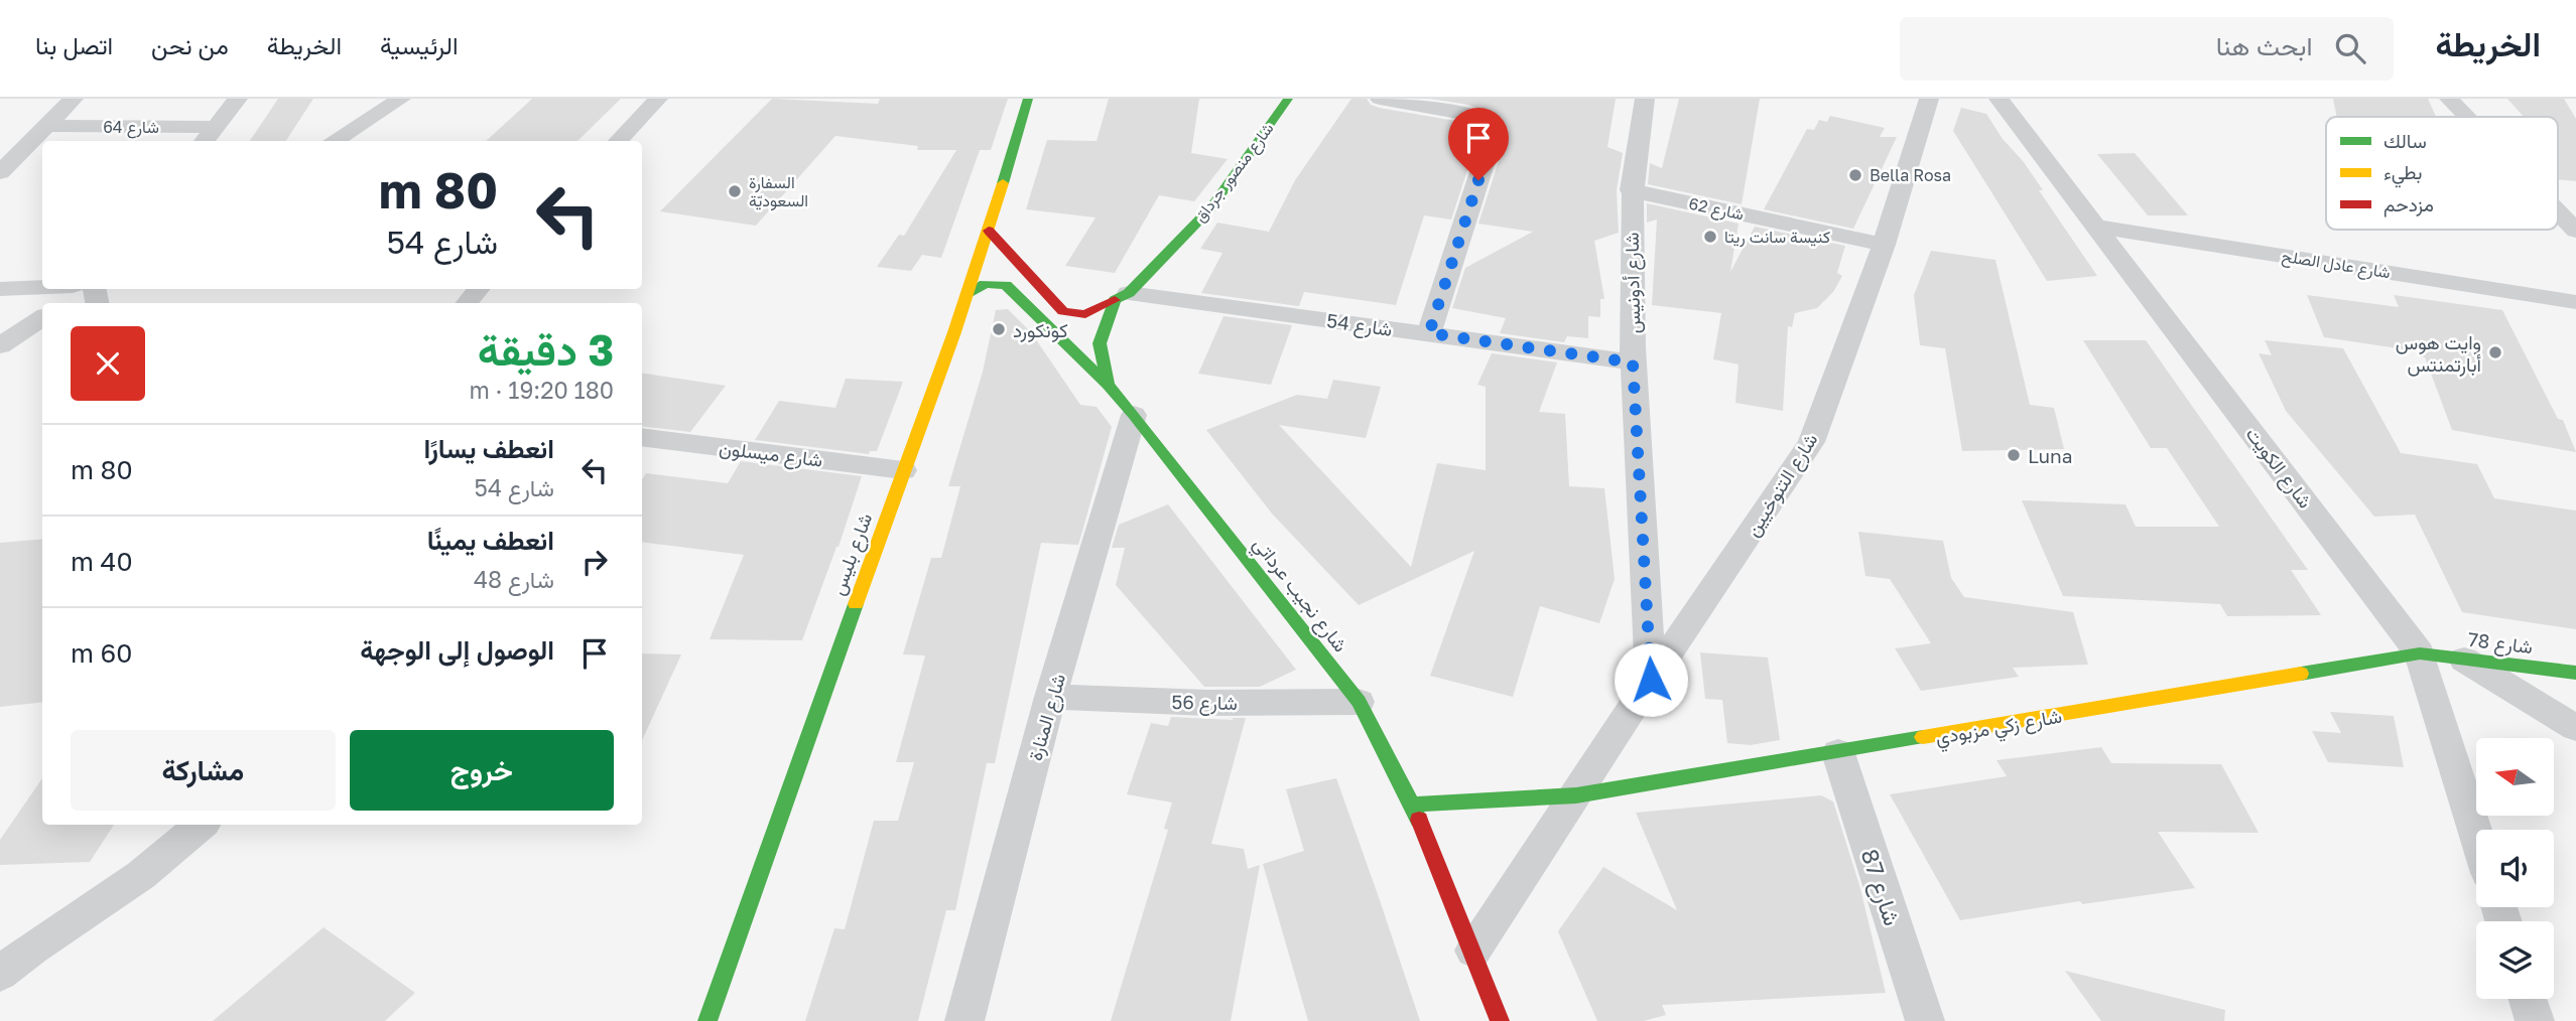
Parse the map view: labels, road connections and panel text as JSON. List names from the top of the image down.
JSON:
{
  "streets": {
    "street": [
      "شارع 64",
      "شارع منصور جرداق",
      "شارع 62",
      "شارع عادل الصلح",
      "شارع أدونيس",
      "شارع 54",
      "شارع ميسلون",
      "شارع الكويت",
      "شارع التنوخيين",
      "شارع بليس",
      "شارع نجيب عرداتي",
      "شارع 78",
      "شارع 56",
      "شارع المنارة",
      "شارع زكي مزبودي",
      "شارع 87"
    ]
  },
  "crossings": [
    ["شارع منصور جرداق", "شارع 54"],
    ["شارع منصور جرداق", "شارع بليس"],
    ["شارع منصور جرداق", "شارع نجيب عرداتي"],
    ["شارع 62", "شارع أدونيس"],
    ["شارع 62", "شارع التنوخيين"],
    ["شارع عادل الصلح", "شارع الكويت"],
    ["شارع أدونيس", "شارع 54"],
    ["شارع أدونيس", "شارع التنوخيين"],
    ["شارع ميسلون", "شارع بليس"],
    ["شارع الكويت", "شارع 78"],
    ["شارع الكويت", "شارع زكي مزبودي"],
    ["شارع التنوخيين", "شارع زكي مزبودي"],
    ["شارع بليس", "شارع نجيب عرداتي"],
    ["شارع نجيب عرداتي", "شارع 56"],
    ["شارع نجيب عرداتي", "شارع المنارة"],
    ["شارع نجيب عرداتي", "شارع زكي مزبودي"],
    ["شارع 78", "شارع زكي مزبودي"],
    ["شارع 56", "شارع المنارة"],
    ["شارع زكي مزبودي", "شارع 87"]
  ],
  "places": [
    "Bella Rosa",
    "السفارة السعوديّة",
    "كنيسة سانت ريتا",
    "كونكورد",
    "وايت هوس أبارتمنتس",
    "Luna"
  ],
  "legend": ["سالك", "بطيء", "مزدحم"],
  "north": "left",
  "page": {
    "header": "الخريطة",
    "search": "ابحث هنا",
    "nav": [
      "الرئيسية",
      "الخريطة",
      "من نحن",
      "اتصل بنا"
    ],
    "turn": ["80 m", "شارع 54"],
    "heading": ["3 دقيقة", "180 m · 19:20"],
    "list": [
      {
        "name": "انعطف يسارًا",
        "note": "شارع 54",
        "value": "80 m"
      },
      {
        "name": "انعطف يمينًا",
        "note": "شارع 48",
        "value": "40 m"
      },
      {
        "name": "الوصول إلى الوجهة",
        "value": "60 m"
      }
    ],
    "buttons": ["خروج", "مشاركة"]
  }
}
